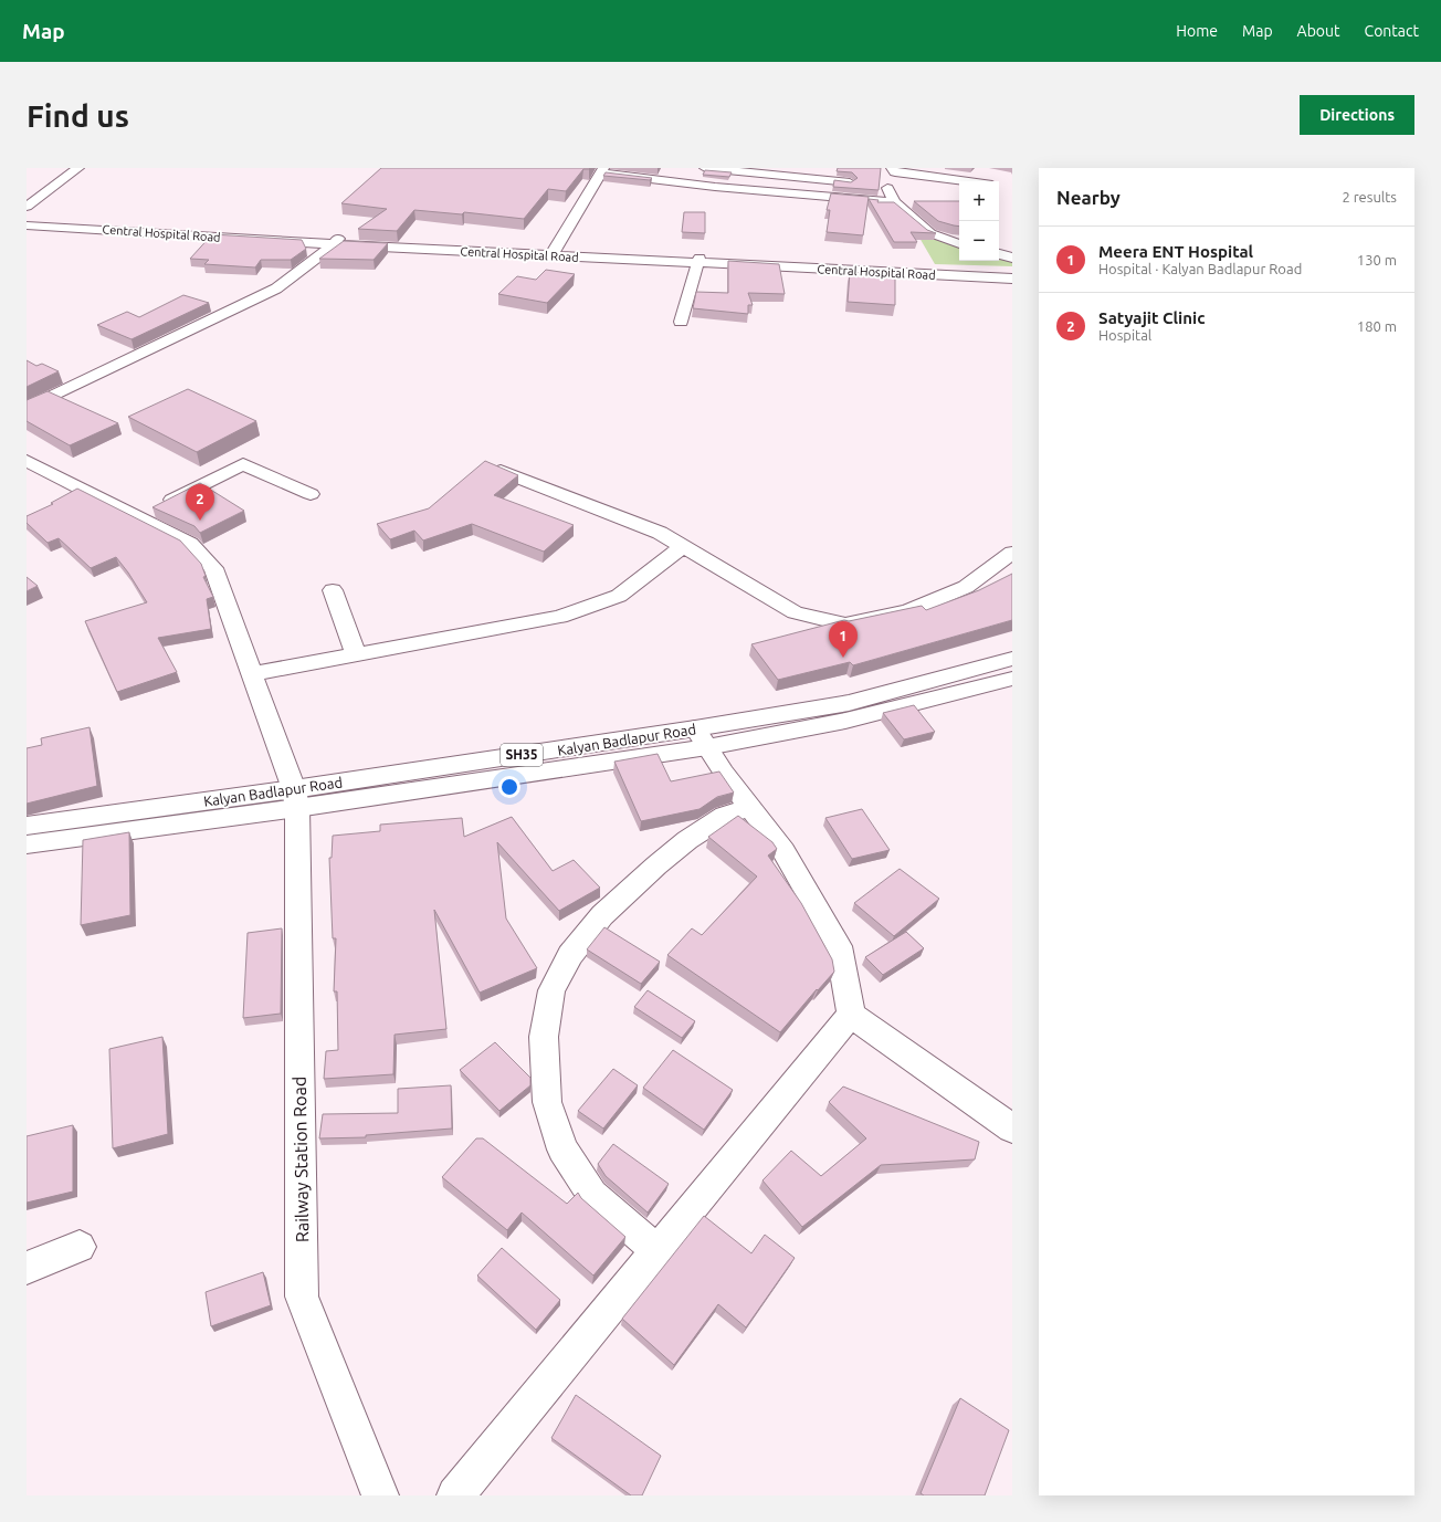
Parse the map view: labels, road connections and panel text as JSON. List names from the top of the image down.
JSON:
{
  "streets": {
    "street": [
      "Central Hospital Road",
      "Kalyan Badlapur Road",
      "SH35",
      "Railway Station Road"
    ]
  },
  "crossings": [
    ["Kalyan Badlapur Road", "Railway Station Road"]
  ],
  "page": {
    "header": "Map",
    "nav": [
      "Home",
      "Map",
      "About",
      "Contact"
    ],
    "buttons": "Directions",
    "title": "Find us",
    "heading": ["Nearby", "2 results"],
    "map_buttons": ["+", "−"],
    "list": [
      {
        "mark": "1",
        "name": "Meera ENT Hospital",
        "note": "Hospital · Kalyan Badlapur Road",
        "value": "130 m"
      },
      {
        "mark": "2",
        "name": "Satyajit Clinic",
        "note": "Hospital",
        "value": "180 m"
      }
    ],
    "pins": ["2", "1"]
  }
}
